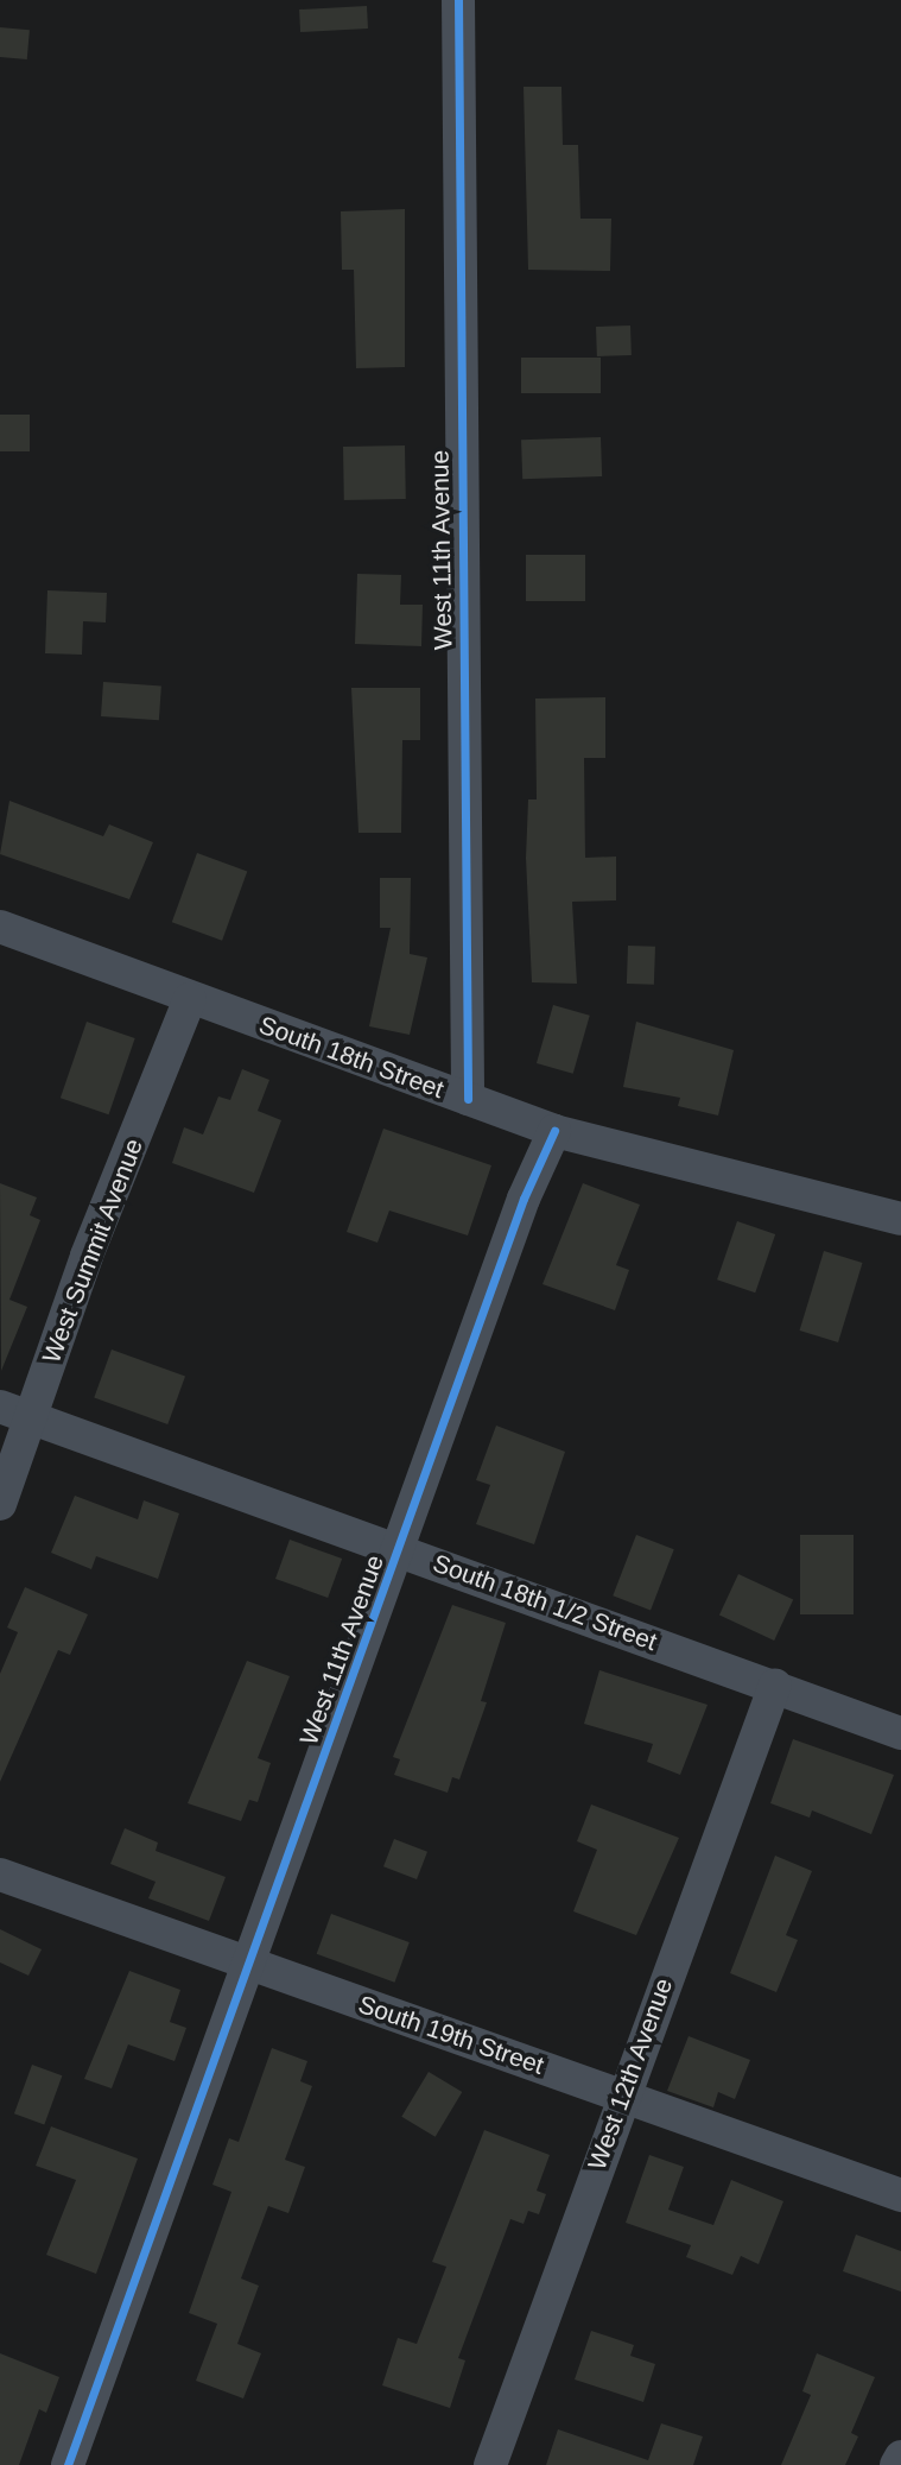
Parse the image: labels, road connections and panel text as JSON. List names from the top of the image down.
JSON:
{
  "streets": {
    "street": [
      "West 11th Avenue",
      "South 18th Street",
      "West Summit Avenue",
      "South 18th 1/2 Street",
      "South 19th Street",
      "West 12th Avenue"
    ]
  },
  "crossings": [
    ["West 11th Avenue", "South 18th Street"],
    ["West 11th Avenue", "South 18th 1/2 Street"],
    ["West 11th Avenue", "South 19th Street"],
    ["South 18th Street", "West Summit Avenue"],
    ["West Summit Avenue", "South 18th 1/2 Street"],
    ["South 18th 1/2 Street", "West 12th Avenue"],
    ["South 19th Street", "West 12th Avenue"]
  ]
}
